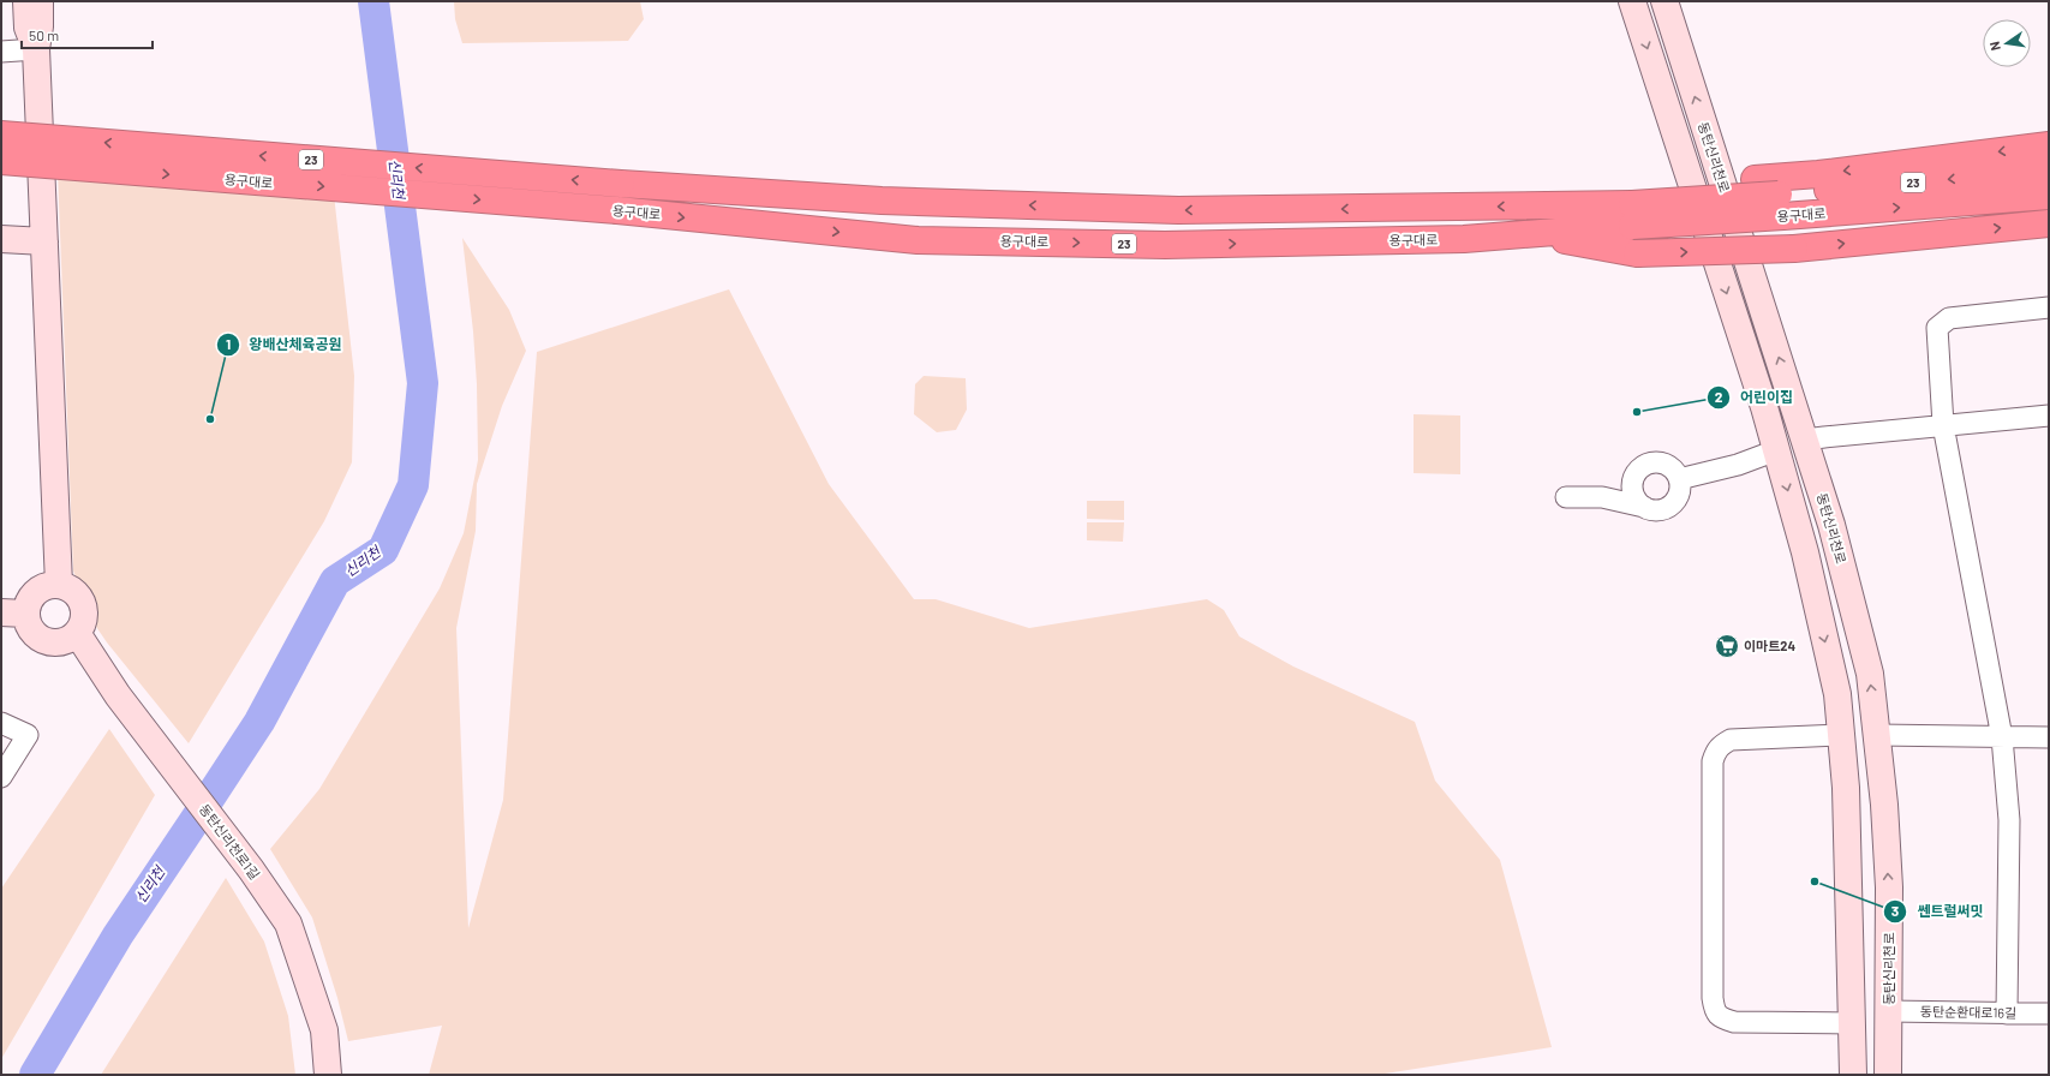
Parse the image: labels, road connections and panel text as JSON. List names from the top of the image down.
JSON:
{
  "streets": {
    "highway": ["23", "용구대로"],
    "main road": ["동탄신리천로", "동탄신리천로1길"],
    "street": ["동탄순환대로16길"]
  },
  "crossings": [
    ["동탄신리천로", "동탄순환대로16길"]
  ],
  "water": ["신리천"],
  "places": {
    "other": ["어린이집", "왕배산체육공원", "쎈트럴써밋"],
    "supermarket": ["이마트24"]
  },
  "scale_bar": "50 m",
  "north": "left"
}
